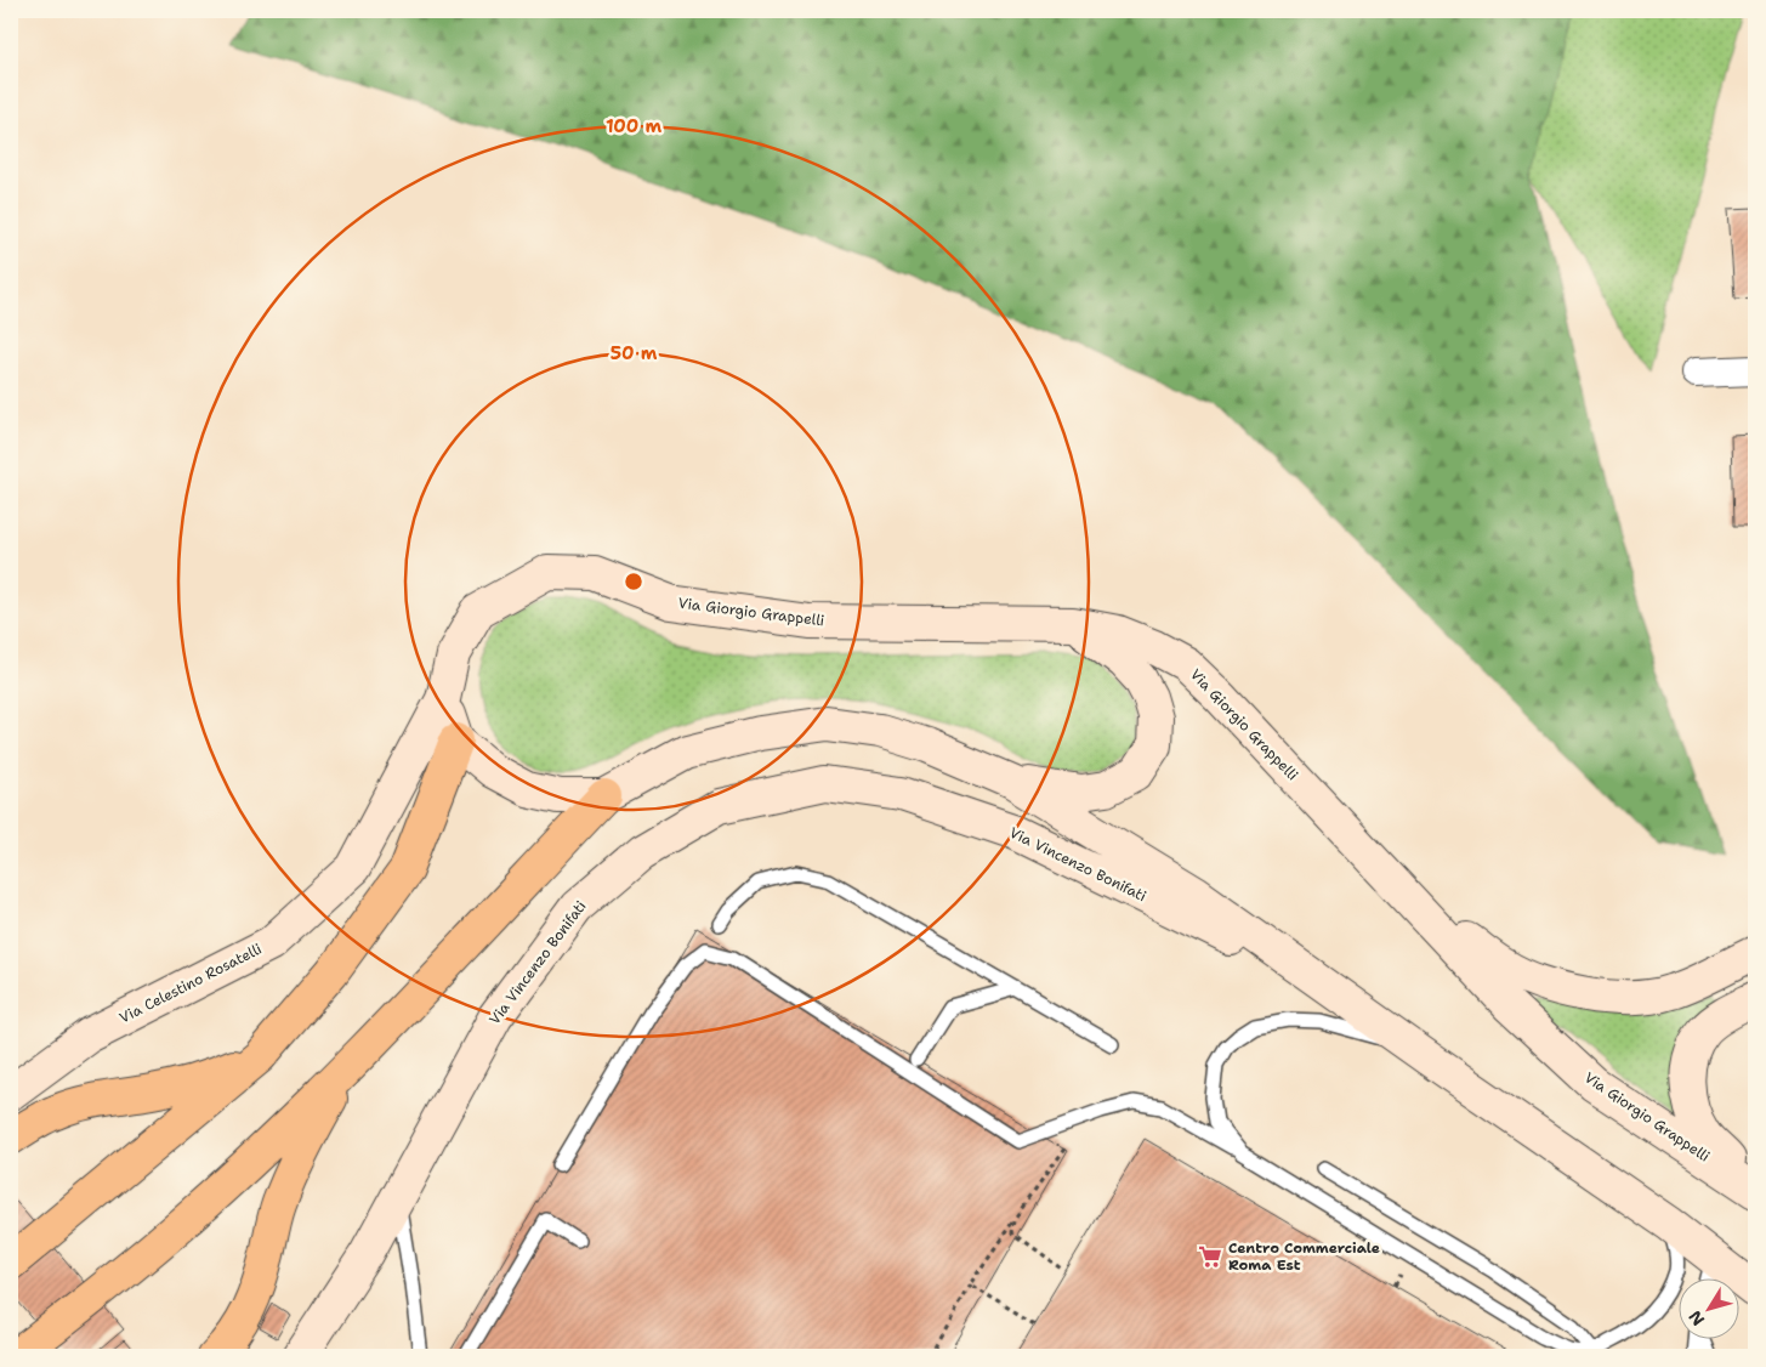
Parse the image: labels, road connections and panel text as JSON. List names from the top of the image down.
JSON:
{
  "streets": {
    "main road": ["Via Giorgio Grappelli", "Via Vincenzo Bonifati", "Via Celestino Rosatelli"]
  },
  "crossings": [
    ["Via Giorgio Grappelli", "Via Celestino Rosatelli"]
  ],
  "places": {
    "supermarket": ["Centro Commerciale Roma Est"]
  },
  "north": "bottom left",
  "rings": ["100 m", "50 m"]
}
